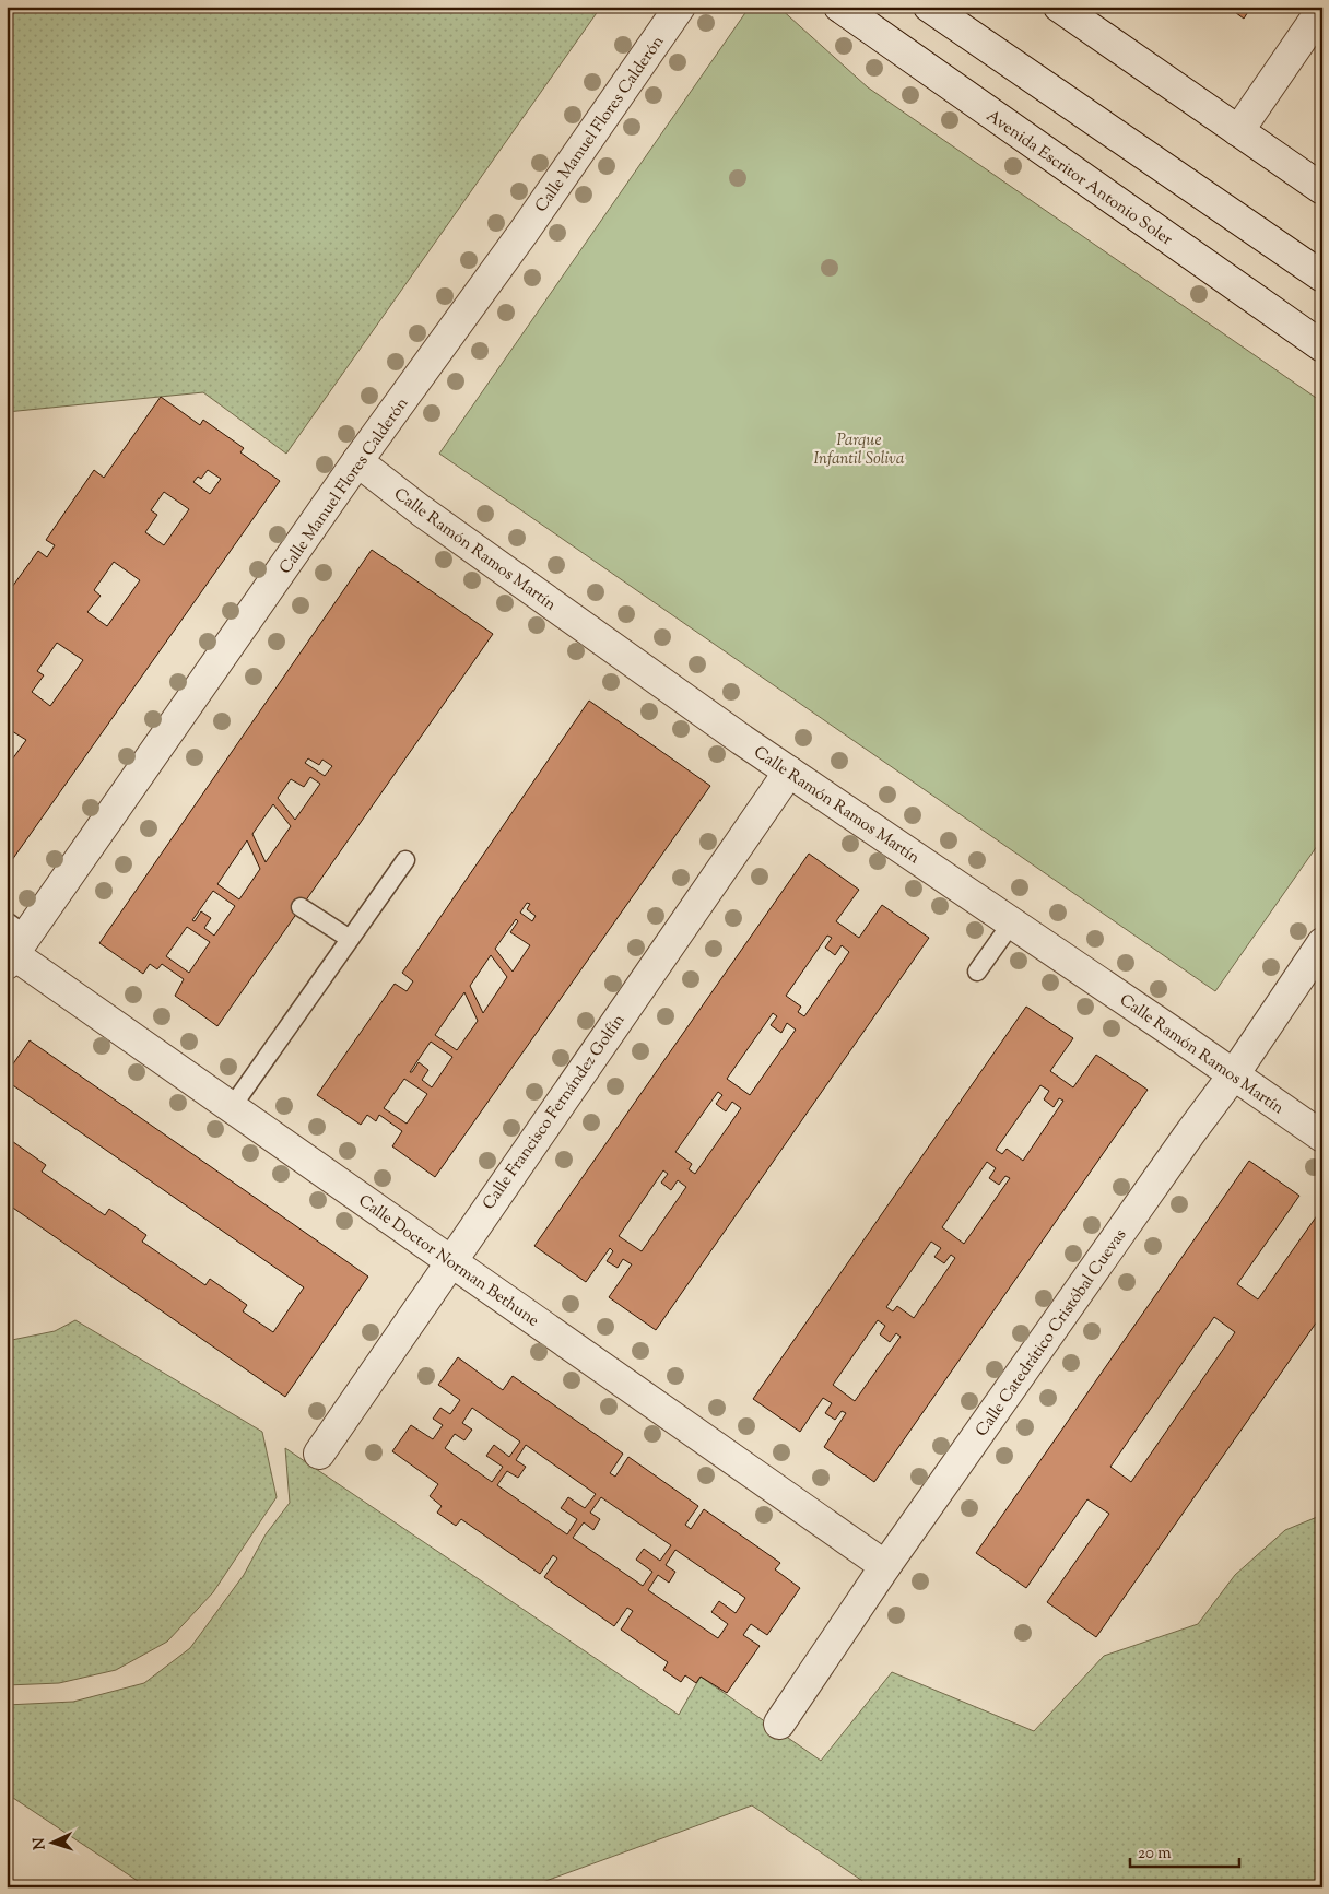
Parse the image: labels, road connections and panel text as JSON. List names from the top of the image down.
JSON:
{
  "streets": {
    "street": [
      "Calle Manuel Flores Calderón",
      "Avenida Escritor Antonio Soler",
      "Calle Ramón Ramos Martín",
      "Calle Francisco Fernández Golfín",
      "Calle Doctor Norman Bethune",
      "Calle Catedrático Cristóbal Cuevas"
    ]
  },
  "crossings": [
    ["Calle Manuel Flores Calderón", "Calle Ramón Ramos Martín"],
    ["Calle Manuel Flores Calderón", "Calle Doctor Norman Bethune"],
    ["Calle Ramón Ramos Martín", "Calle Francisco Fernández Golfín"],
    ["Calle Ramón Ramos Martín", "Calle Catedrático Cristóbal Cuevas"],
    ["Calle Francisco Fernández Golfín", "Calle Doctor Norman Bethune"],
    ["Calle Doctor Norman Bethune", "Calle Catedrático Cristóbal Cuevas"]
  ],
  "parks": ["Parque Infantil Soliva"],
  "scale_bar": "20 m",
  "north": "left"
}
